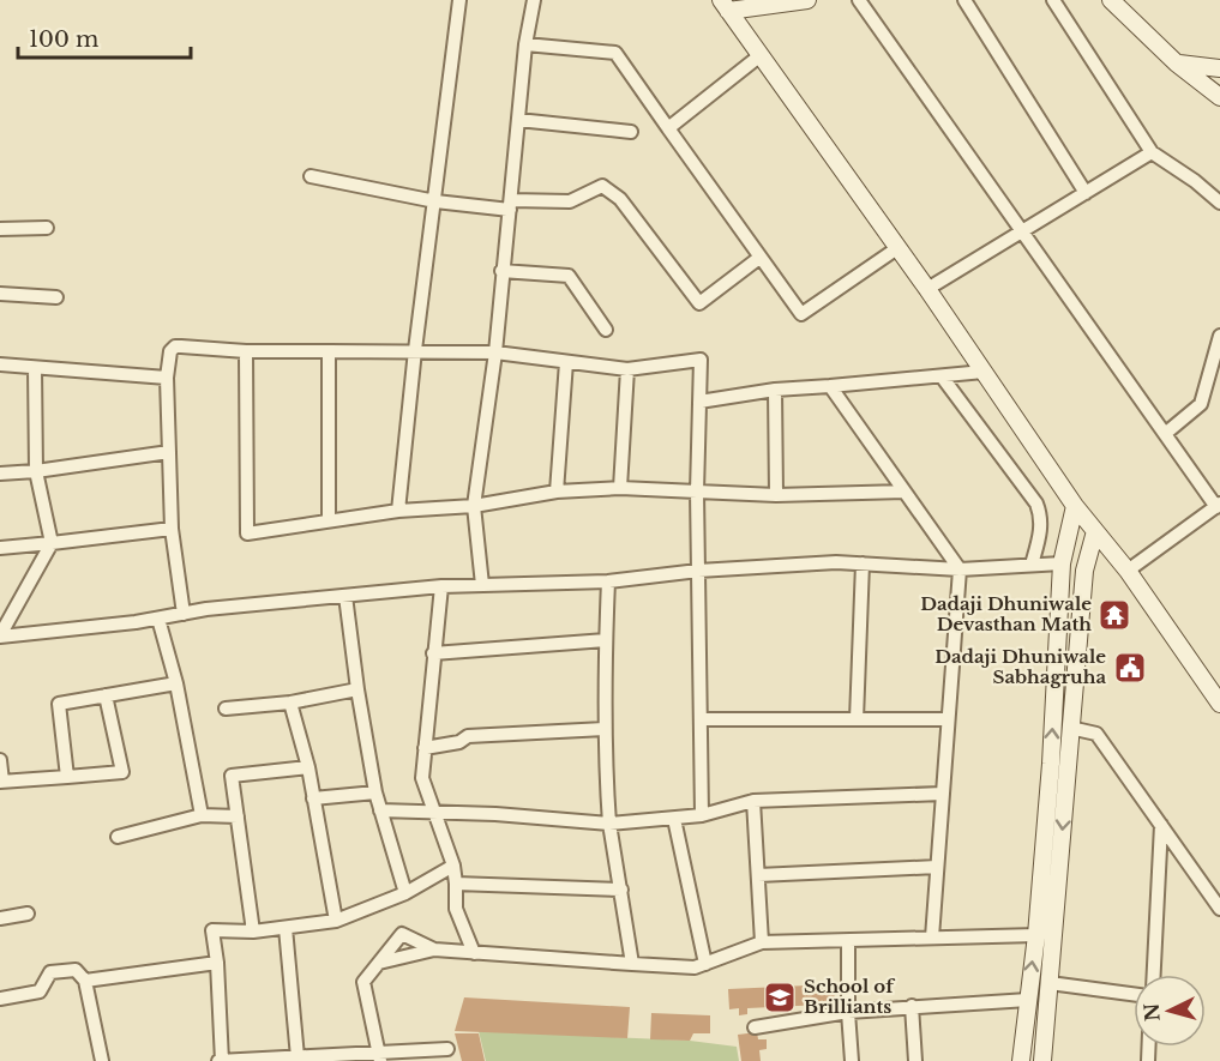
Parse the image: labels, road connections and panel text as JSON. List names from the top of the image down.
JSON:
{
  "places": {
    "temple": ["Dadaji Dhuniwale Devasthan Math"],
    "public building": ["Dadaji Dhuniwale Sabhagruha"],
    "school or university": ["School of Brilliants"]
  },
  "scale_bar": "100 m",
  "north": "left"
}
